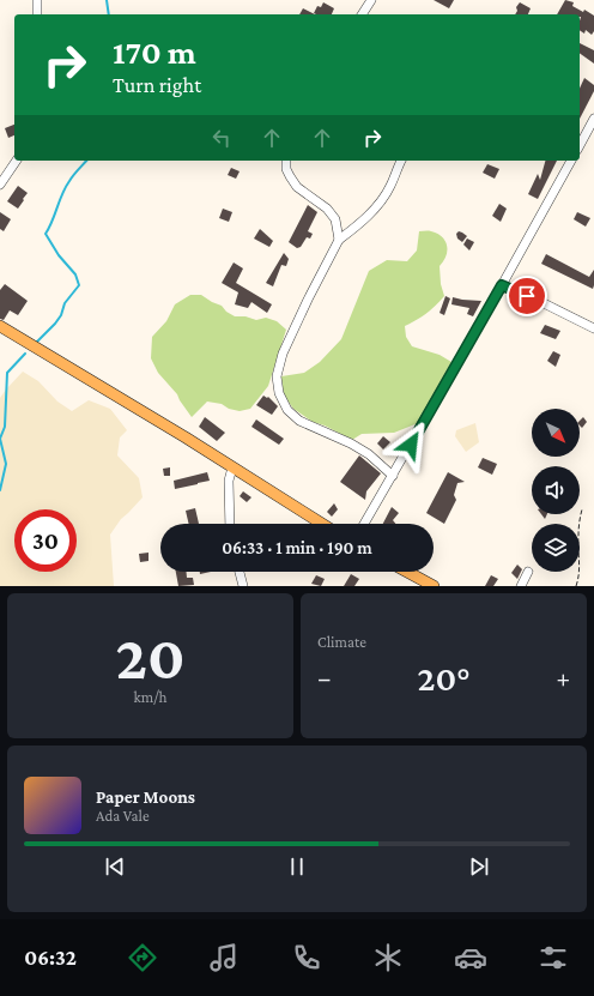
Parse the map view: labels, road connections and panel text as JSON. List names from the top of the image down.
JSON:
{
  "north": "bottom right",
  "page": {
    "turn": ["170 m", "Turn right"],
    "limit": "30",
    "trip": "06:33 · 1 min · 190 m",
    "tile": [
      ["20", "km/h"],
      "Climate"
    ],
    "heat": ["−", "20°", "+"],
    "song": ["Paper Moons", "Ada Vale"],
    "tabs": "06:32"
  }
}
